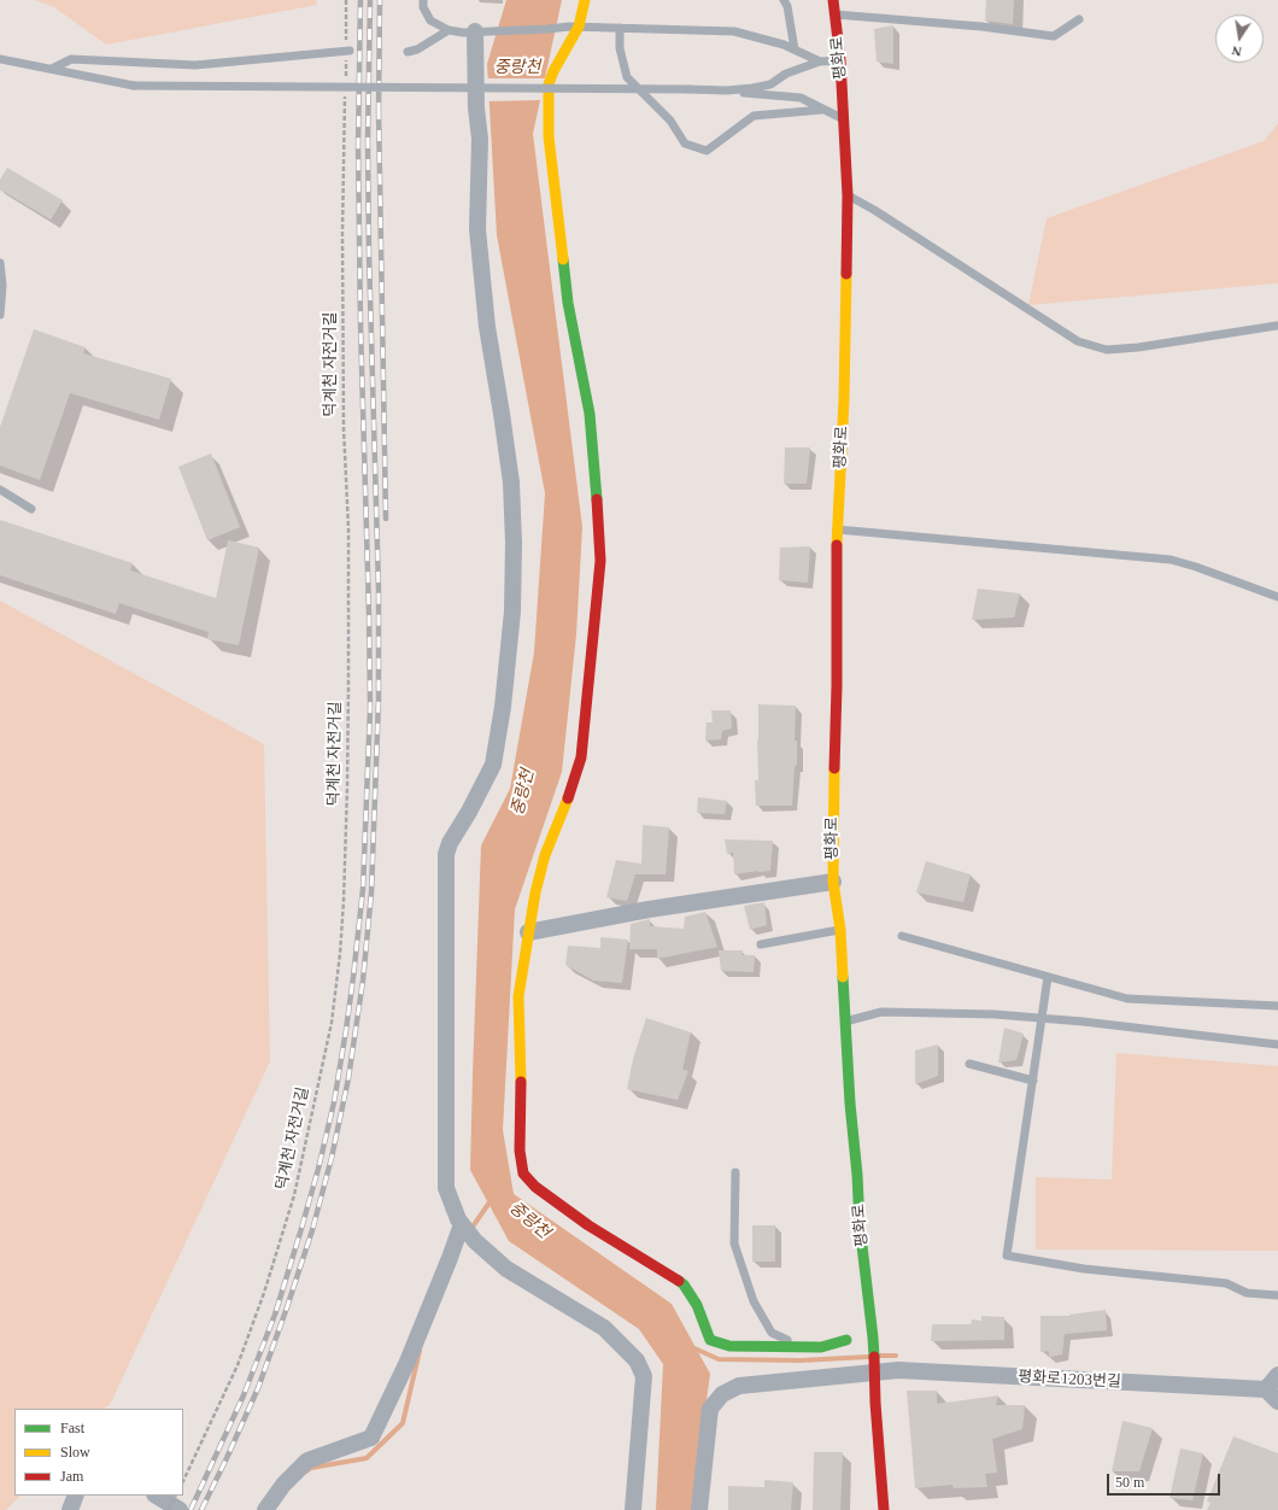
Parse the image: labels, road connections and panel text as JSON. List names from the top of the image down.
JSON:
{
  "streets": {
    "street": ["평화로", "평화로1203번길"],
    "path": ["덕계천 자전거길"]
  },
  "crossings": [
    ["평화로", "평화로1203번길"]
  ],
  "water": ["중랑천"],
  "legend": ["Fast", "Slow", "Jam"],
  "scale_bar": "50 m",
  "north": "bottom"
}
